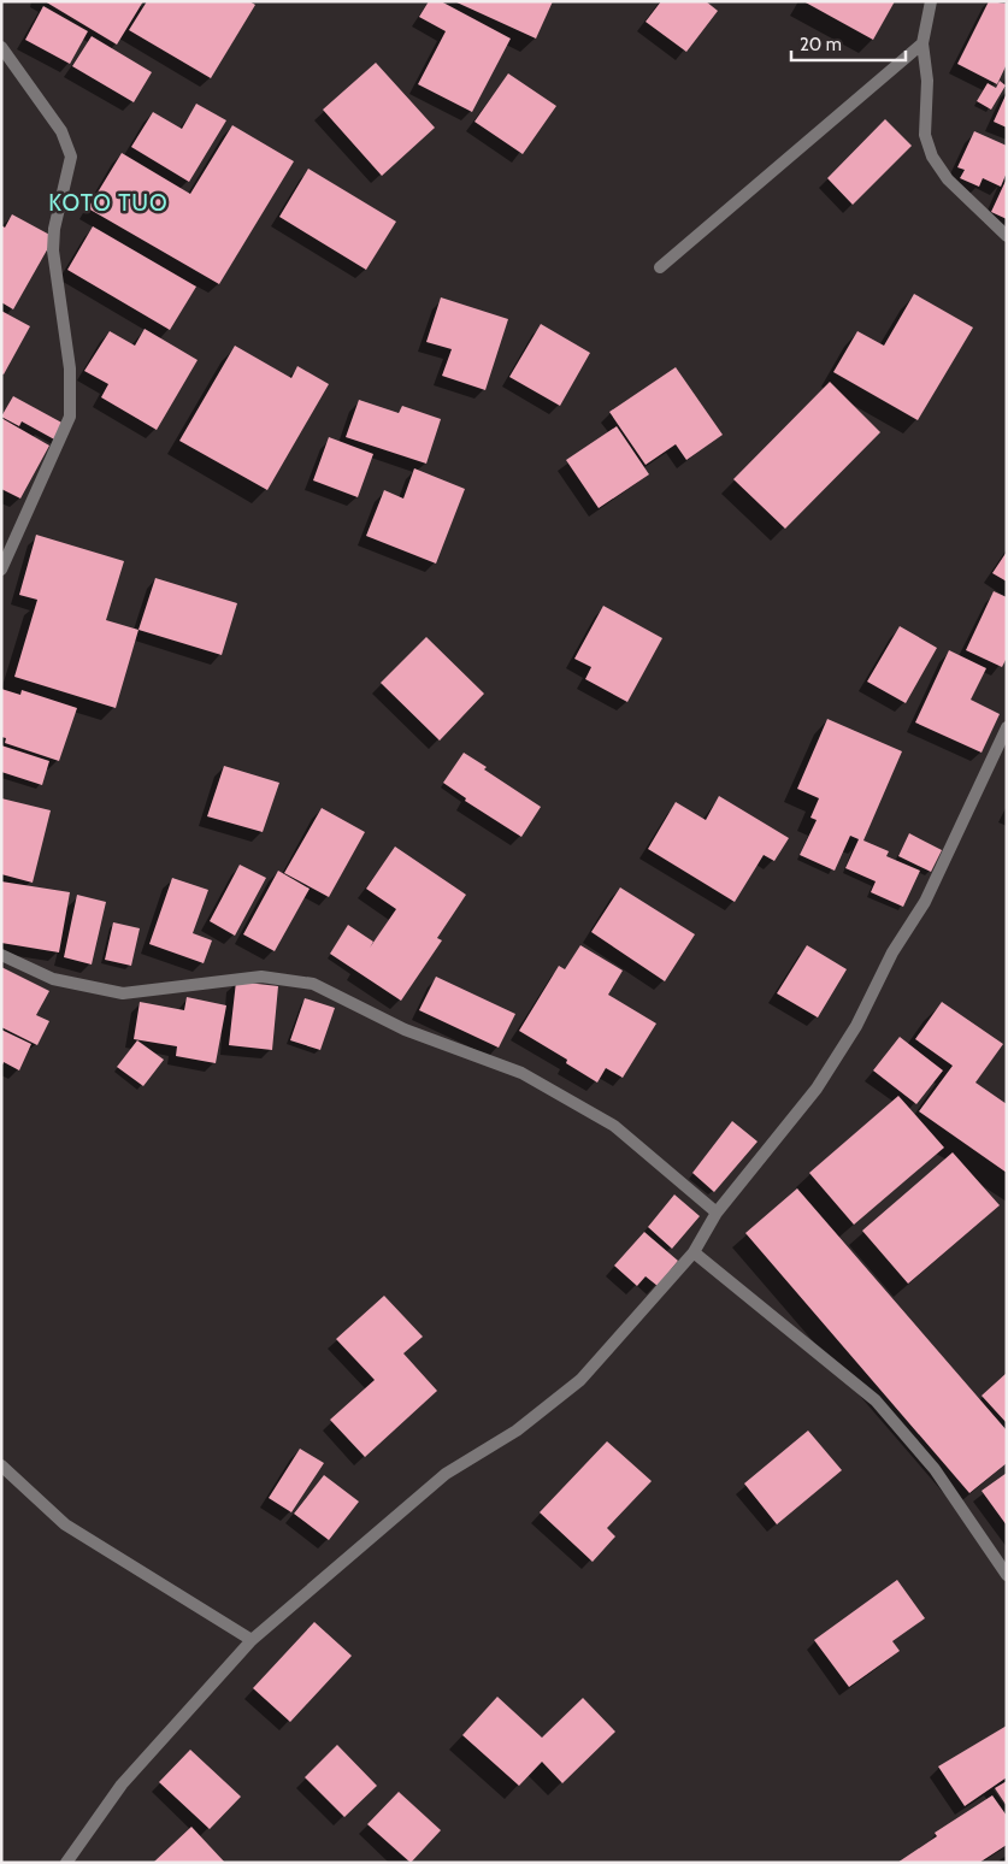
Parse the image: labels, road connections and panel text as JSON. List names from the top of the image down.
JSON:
{
  "districts": ["KOTO TUO"],
  "scale_bar": "20 m"
}
